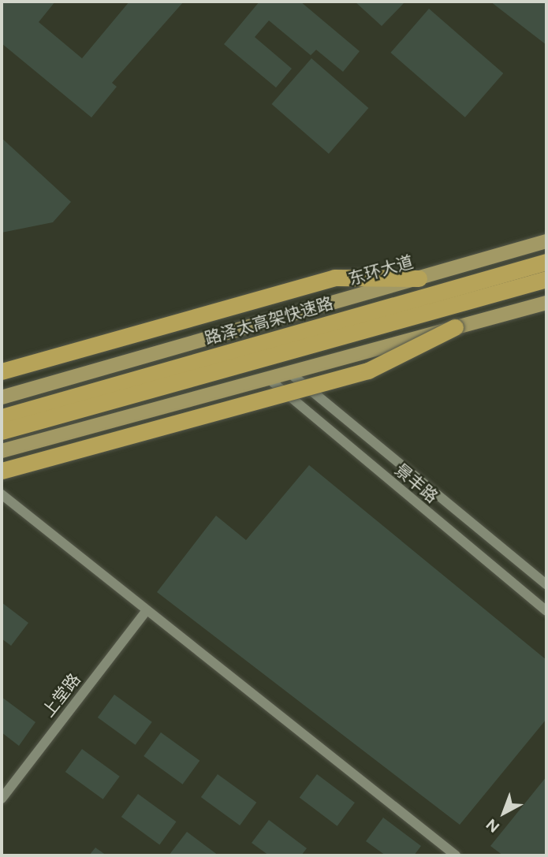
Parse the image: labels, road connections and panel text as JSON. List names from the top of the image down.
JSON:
{
  "streets": {
    "highway": ["路泽太高架快速路"],
    "main road": ["东环大道"],
    "street": ["景丰路", "上堂路"]
  },
  "north": "bottom left"
}
